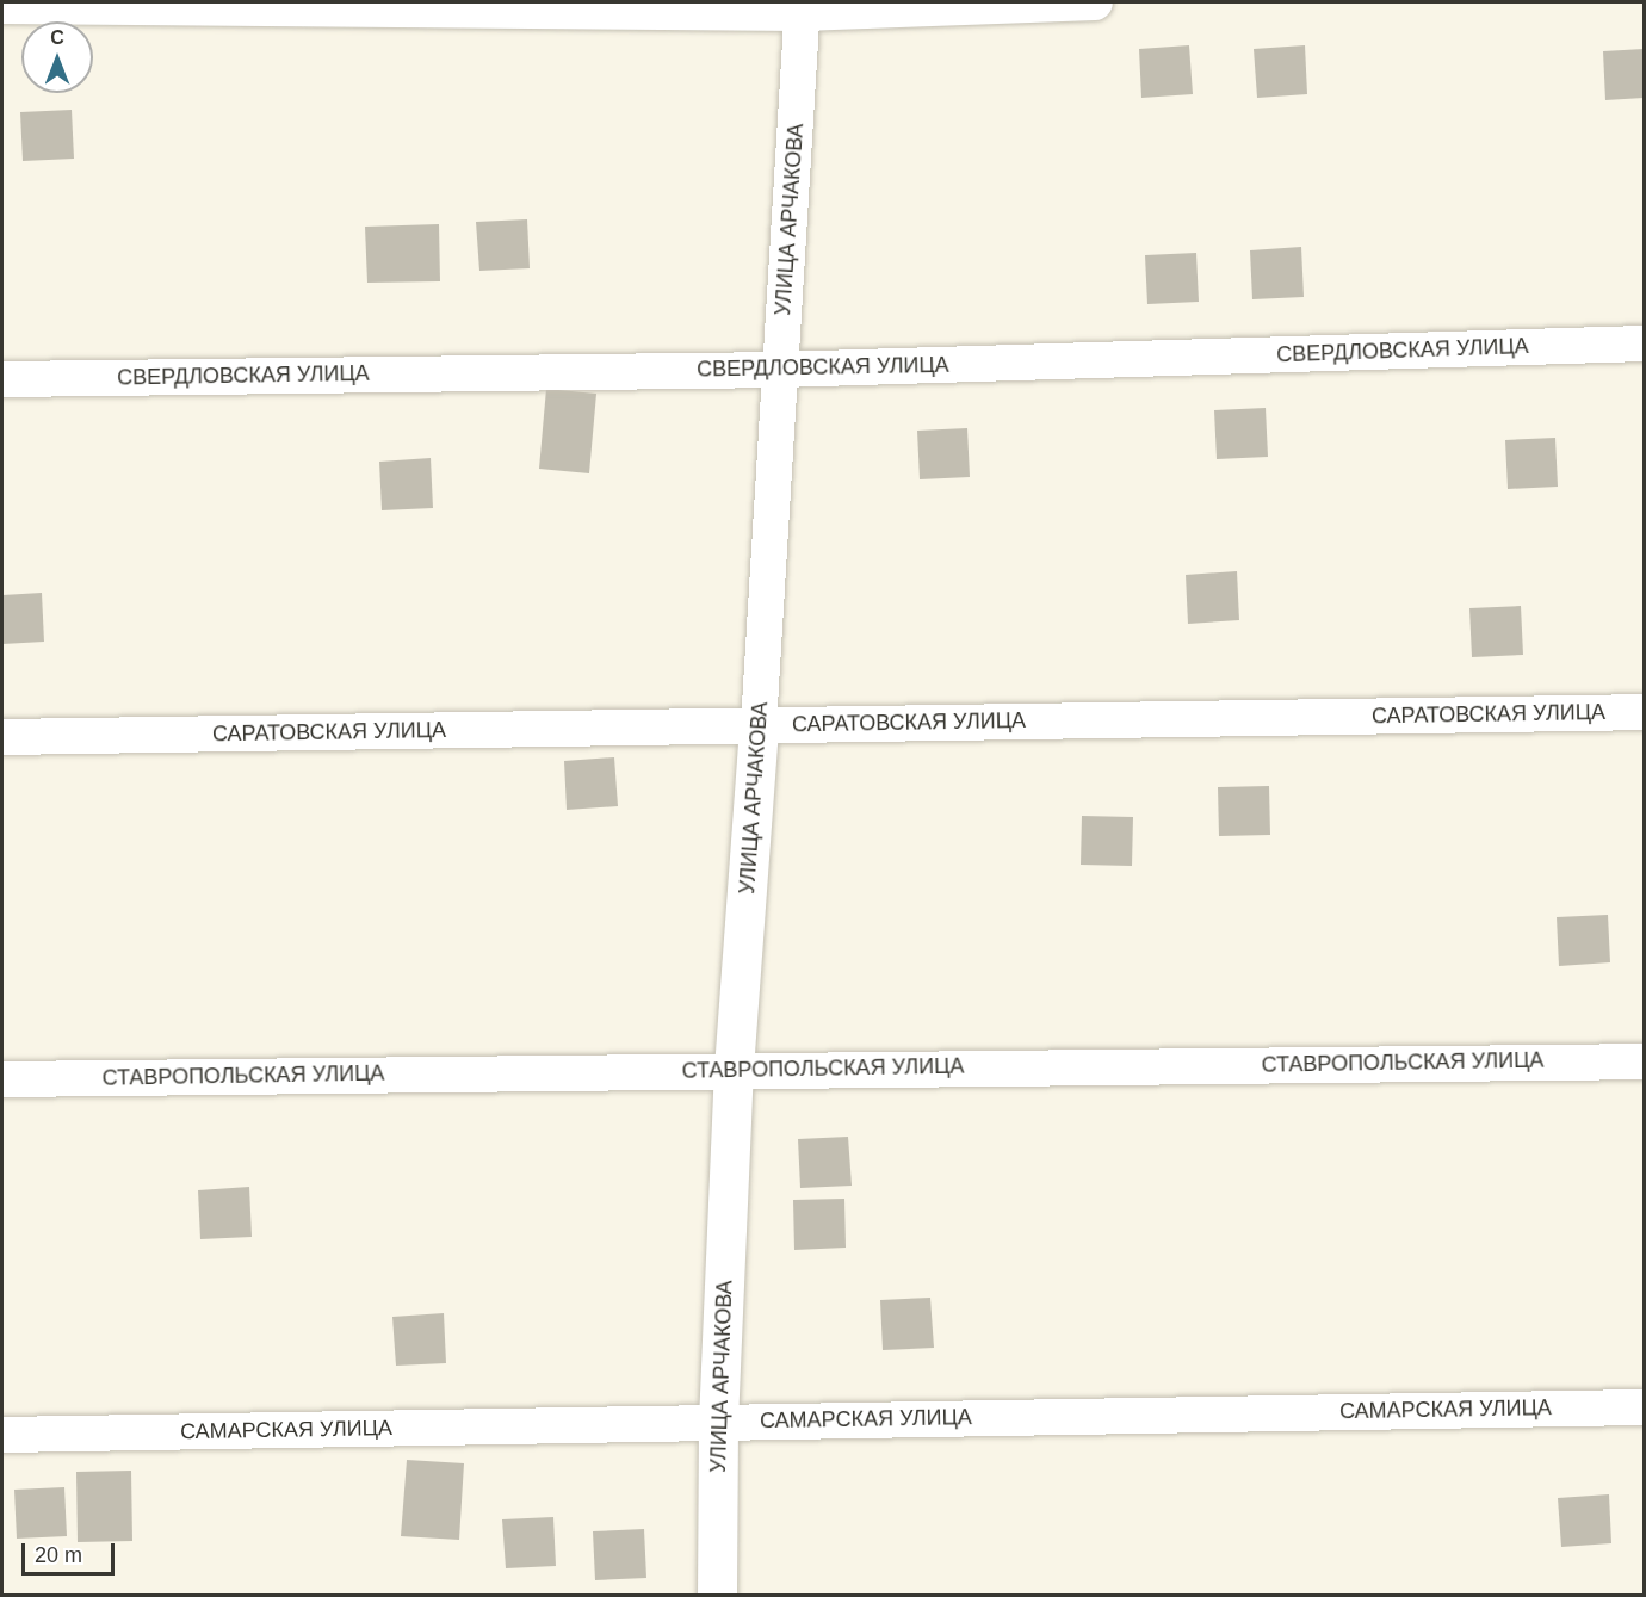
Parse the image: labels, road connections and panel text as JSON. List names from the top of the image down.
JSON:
{
  "streets": {
    "street": [
      "УЛИЦА АРЧАКОВА",
      "СВЕРДЛОВСКАЯ УЛИЦА",
      "САРАТОВСКАЯ УЛИЦА",
      "СТАВРОПОЛЬСКАЯ УЛИЦА",
      "САМАРСКАЯ УЛИЦА"
    ]
  },
  "crossings": [
    ["УЛИЦА АРЧАКОВА", "СВЕРДЛОВСКАЯ УЛИЦА"],
    ["УЛИЦА АРЧАКОВА", "САРАТОВСКАЯ УЛИЦА"],
    ["УЛИЦА АРЧАКОВА", "СТАВРОПОЛЬСКАЯ УЛИЦА"],
    ["УЛИЦА АРЧАКОВА", "САМАРСКАЯ УЛИЦА"]
  ],
  "scale_bar": "20 m",
  "north": "top"
}
